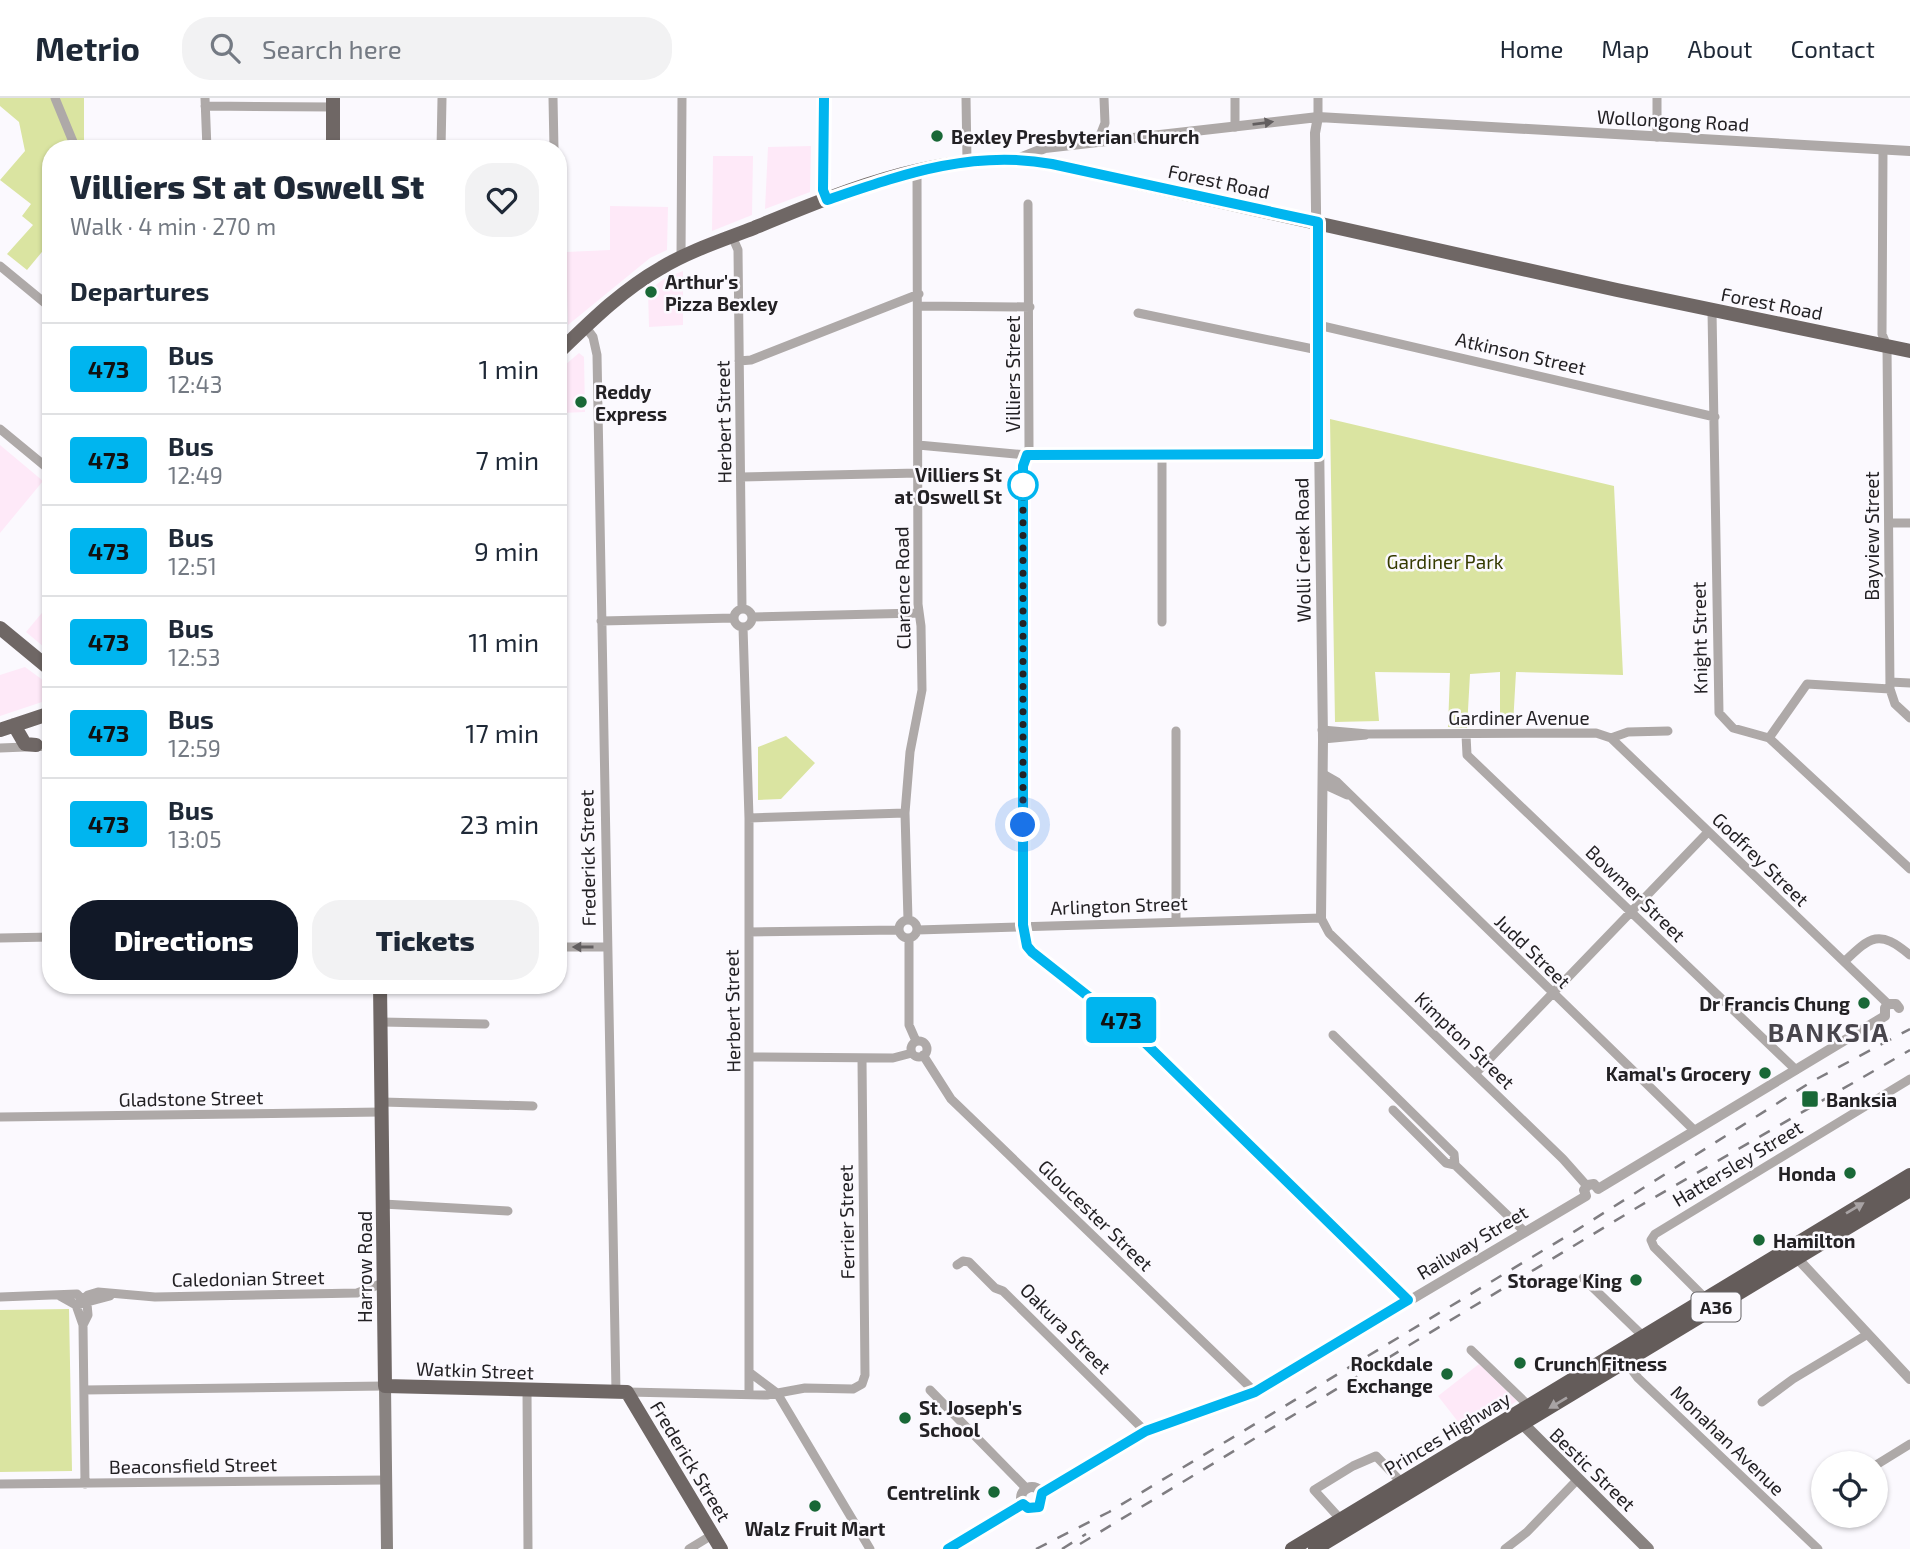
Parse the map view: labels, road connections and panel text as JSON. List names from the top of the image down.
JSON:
{
  "streets": {
    "highway": ["A36", "Princes Highway"],
    "main road": [
      "Forest Road",
      "Frederick Street",
      "Harrow Road",
      "Watkin Street",
      "Bestic Street"
    ],
    "street": [
      "Wollongong Road",
      "Atkinson Street",
      "Villiers Street",
      "Herbert Street",
      "Bayview Street",
      "Wolli Creek Road",
      "Clarence Road",
      "Knight Street",
      "Gardiner Avenue",
      "Godfrey Street",
      "Bowmer Street",
      "Arlington Street",
      "Judd Street",
      "Kimpton Street",
      "Gladstone Street",
      "Hattersley Street",
      "Gloucester Street",
      "Ferrier Street",
      "Railway Street",
      "Caledonian Street",
      "Oakura Street",
      "Monahan Avenue",
      "Beaconsfield Street"
    ]
  },
  "crossings": [
    ["Wollongong Road", "Forest Road"],
    ["Wollongong Road", "Bayview Street"],
    ["Wollongong Road", "Wolli Creek Road"],
    ["Forest Road", "Herbert Street"],
    ["Forest Road", "Bayview Street"],
    ["Forest Road", "Wolli Creek Road"],
    ["Forest Road", "Clarence Road"],
    ["Forest Road", "Knight Street"],
    ["Forest Road", "Frederick Street"],
    ["Atkinson Street", "Wolli Creek Road"],
    ["Atkinson Street", "Knight Street"],
    ["Villiers Street", "Arlington Street"],
    ["Villiers Street", "Railway Street"],
    ["Herbert Street", "Watkin Street"],
    ["Wolli Creek Road", "Gardiner Avenue"],
    ["Wolli Creek Road", "Arlington Street"],
    ["Wolli Creek Road", "Judd Street"],
    ["Wolli Creek Road", "Kimpton Street"],
    ["Clarence Road", "Arlington Street"],
    ["Gardiner Avenue", "Godfrey Street"],
    ["Gardiner Avenue", "Bowmer Street"],
    ["Frederick Street", "Watkin Street"],
    ["Arlington Street", "Kimpton Street"],
    ["Judd Street", "Railway Street"],
    ["Kimpton Street", "Railway Street"],
    ["Gladstone Street", "Harrow Road"],
    ["Hattersley Street", "Princes Highway"],
    ["Gloucester Street", "Railway Street"],
    ["Ferrier Street", "Watkin Street"],
    ["Railway Street", "Oakura Street"],
    ["Harrow Road", "Caledonian Street"],
    ["Harrow Road", "Watkin Street"],
    ["Harrow Road", "Beaconsfield Street"],
    ["Princes Highway", "Monahan Avenue"],
    ["Princes Highway", "Bestic Street"]
  ],
  "districts": ["BANKSIA"],
  "parks": ["Gardiner Park"],
  "places": {
    "other": [
      "Bexley Presbyterian Church",
      "Arthur's Pizza Bexley",
      "Reddy Express",
      "Villiers St at Oswell St",
      "Dr Francis Chung",
      "Kamal's Grocery",
      "Honda",
      "Hamilton",
      "Storage King",
      "Crunch Fitness",
      "Rockdale Exchange",
      "St. Joseph's School",
      "Centrelink",
      "Walz Fruit Mart"
    ],
    "transit": ["Banksia"]
  },
  "lines": ["bus line 473"],
  "page": {
    "header": "Metrio",
    "search": "Search here",
    "nav": [
      "Home",
      "Map",
      "About",
      "Contact"
    ],
    "on_map": "473",
    "heading": [
      ["Villiers St at Oswell St", "Walk · 4 min · 270 m"],
      "Departures"
    ],
    "list": [
      {
        "mark": "473",
        "name": "Bus",
        "note": "12:43",
        "value": "1 min"
      },
      {
        "mark": "473",
        "name": "Bus",
        "note": "12:49",
        "value": "7 min"
      },
      {
        "mark": "473",
        "name": "Bus",
        "note": "12:51",
        "value": "9 min"
      },
      {
        "mark": "473",
        "name": "Bus",
        "note": "12:53",
        "value": "11 min"
      },
      {
        "mark": "473",
        "name": "Bus",
        "note": "12:59",
        "value": "17 min"
      },
      {
        "mark": "473",
        "name": "Bus",
        "note": "13:05",
        "value": "23 min"
      }
    ],
    "buttons": ["Directions", "Tickets"]
  }
}
